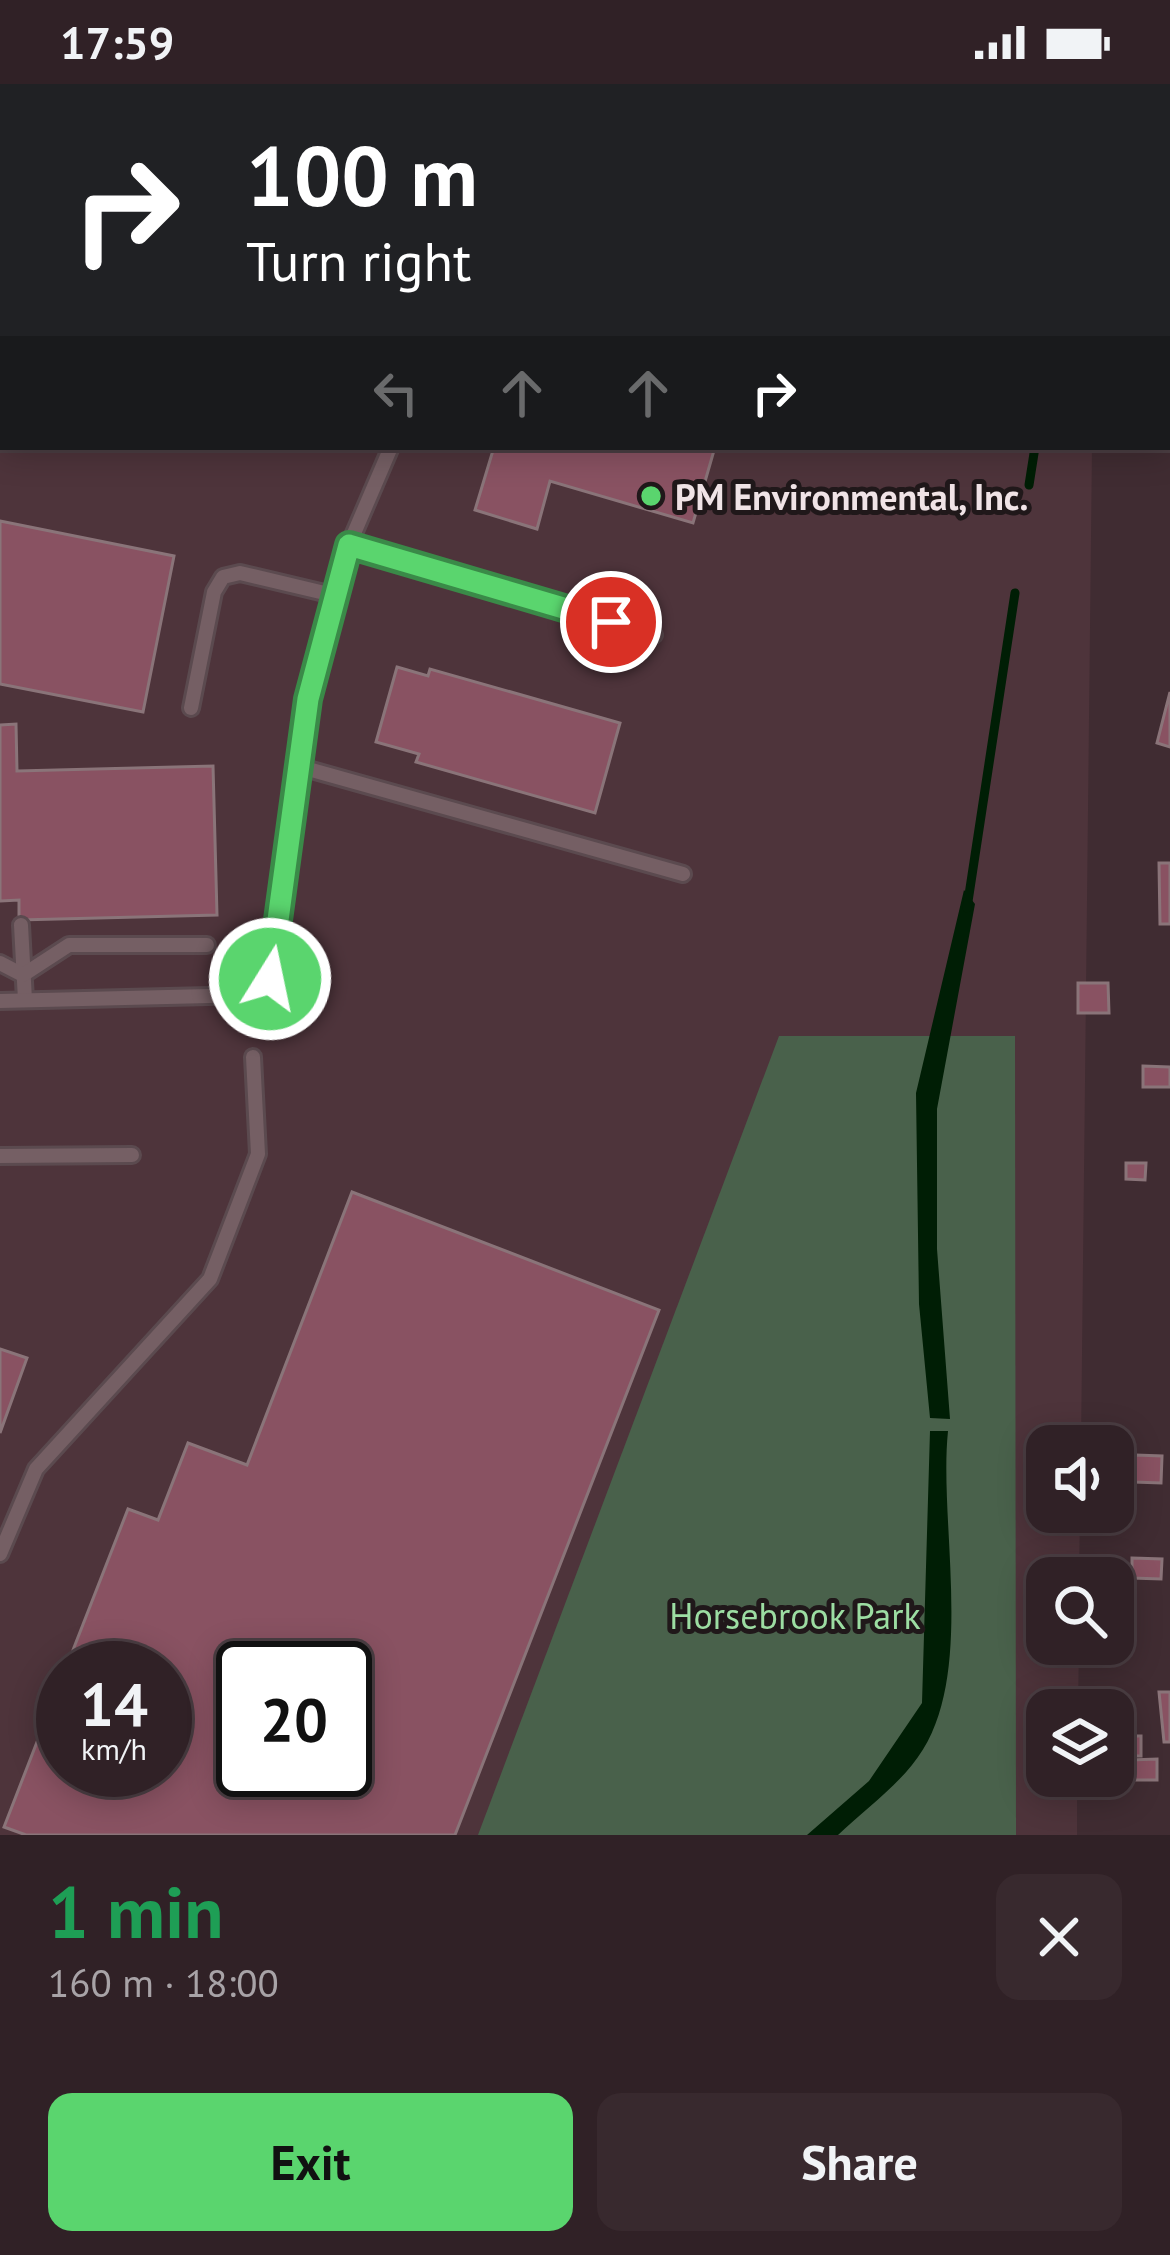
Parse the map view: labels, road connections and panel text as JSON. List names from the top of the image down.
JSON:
{
  "parks": ["Horsebrook Park"],
  "places": ["PM Environmental, Inc."],
  "page": {
    "status": "17:59",
    "turn": ["100 m", "Turn right"],
    "speed": "14 km/h",
    "limit": "20",
    "heading": ["1 min", "160 m · 18:00"],
    "buttons": ["Exit", "Share"]
  }
}
